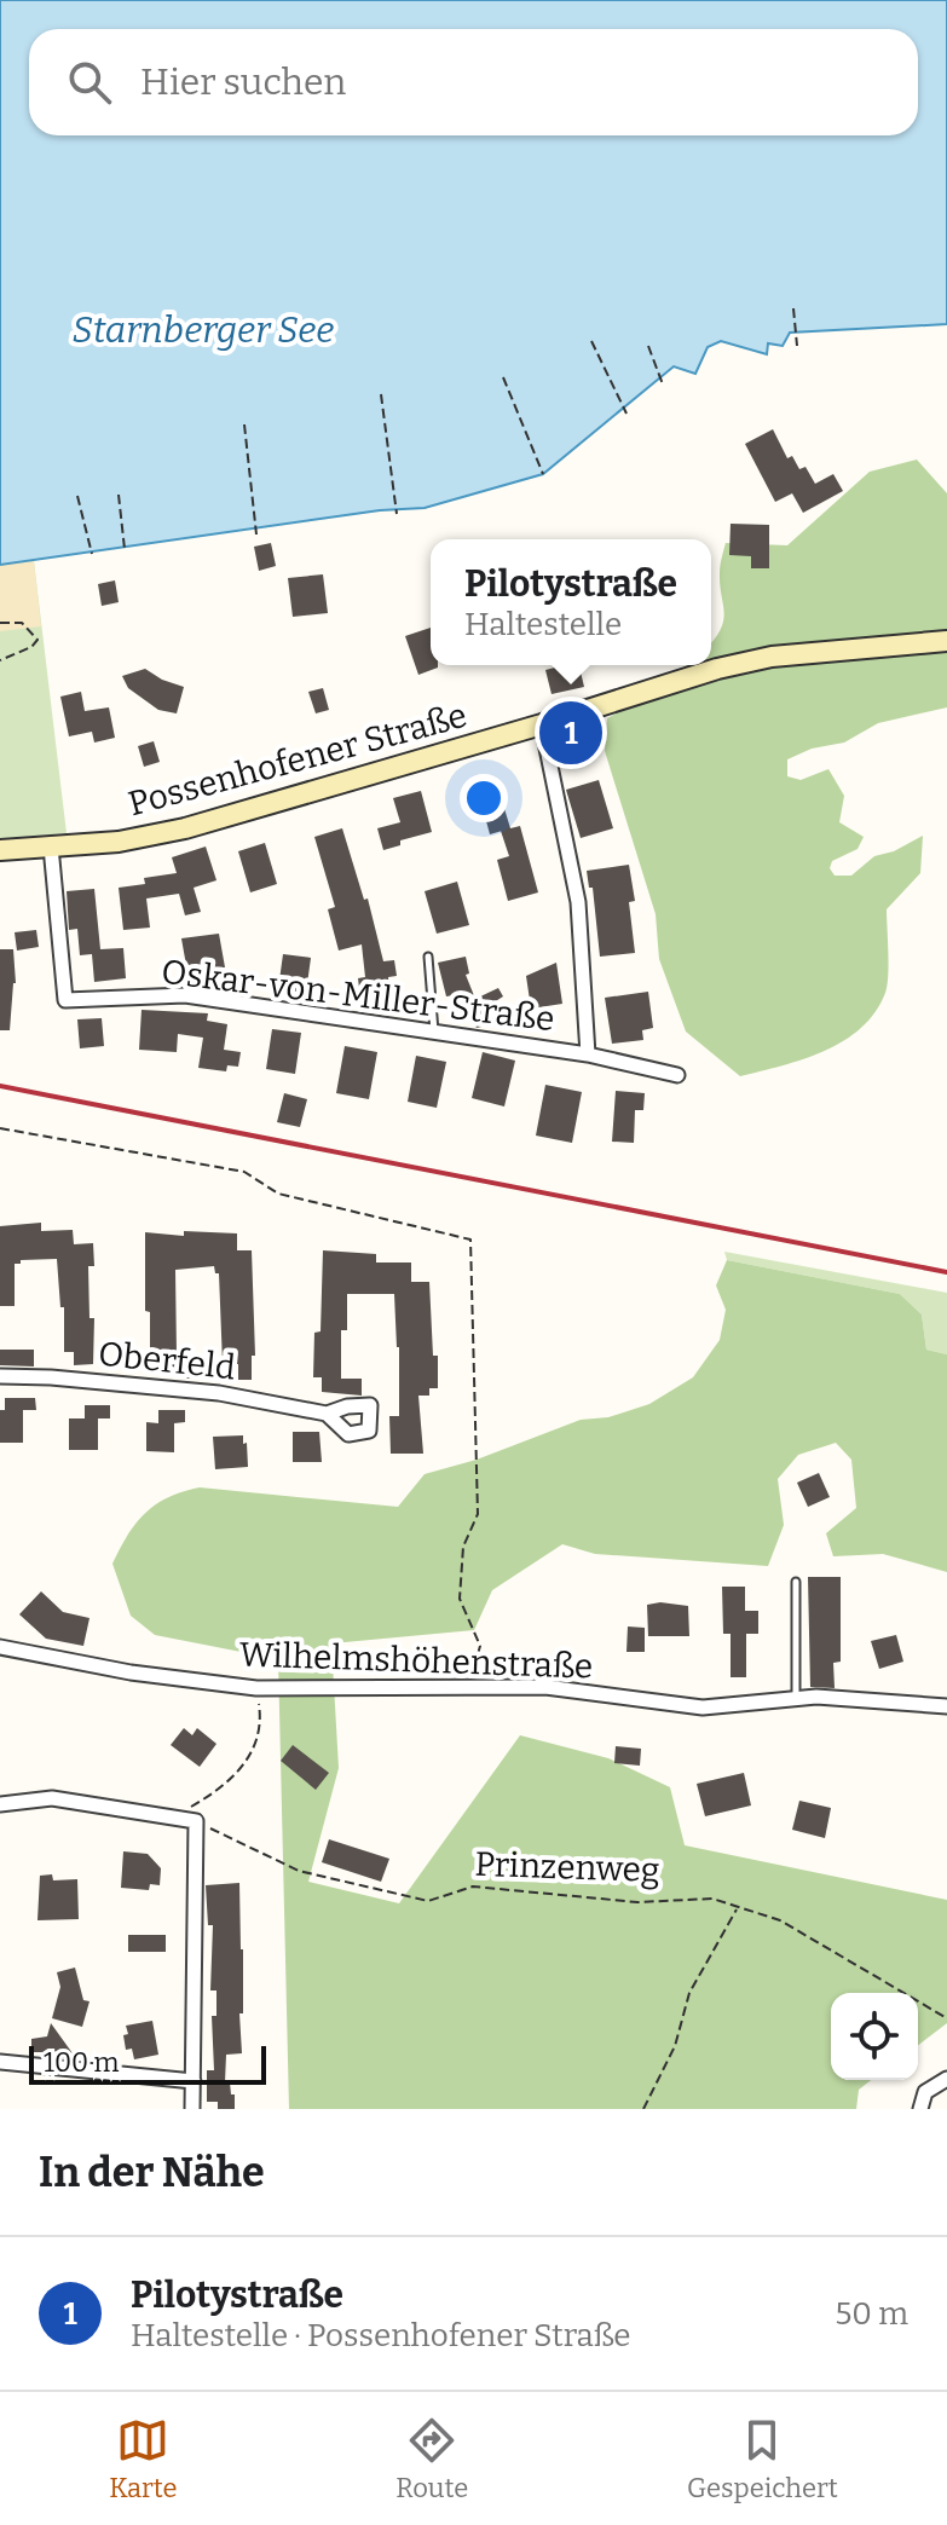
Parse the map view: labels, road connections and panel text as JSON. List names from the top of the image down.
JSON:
{
  "streets": {
    "main road": ["Possenhofener Straße"],
    "street": ["Oskar-von-Miller-Straße", "Oberfeld", "Wilhelmshöhenstraße"],
    "path": ["Prinzenweg"]
  },
  "crossings": [
    ["Possenhofener Straße", "Oskar-von-Miller-Straße"]
  ],
  "water": ["Starnberger See"],
  "scale_bar": "100 m",
  "page": {
    "search": "Hier suchen",
    "popup": ["Pilotystraße", "Haltestelle"],
    "pins": "1",
    "scale": "100 m",
    "heading": "In der Nähe",
    "list": [
      {
        "mark": "1",
        "name": "Pilotystraße",
        "note": "Haltestelle · Possenhofener Straße",
        "value": "50 m"
      }
    ],
    "nav": ["Karte", "Route", "Gespeichert"]
  }
}
